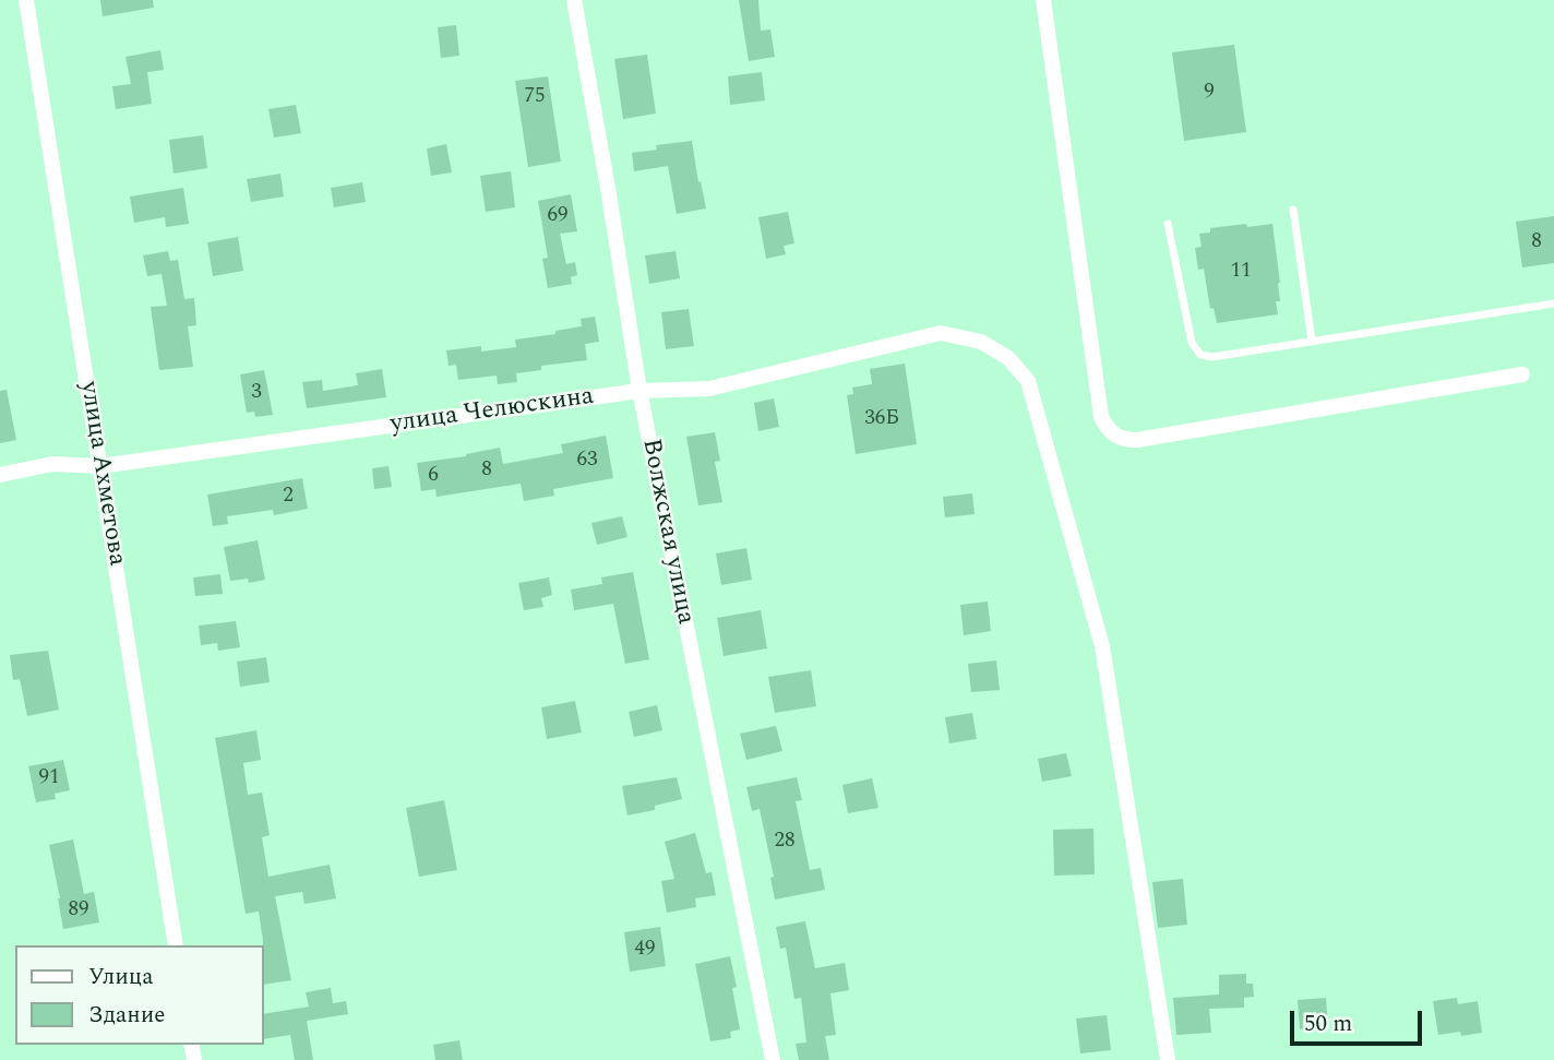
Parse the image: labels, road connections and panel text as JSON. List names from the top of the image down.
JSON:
{
  "streets": {
    "street": ["улица Челюскина", "улица Ахметова", "Волжская улица"]
  },
  "crossings": [
    ["улица Челюскина", "улица Ахметова"],
    ["улица Челюскина", "Волжская улица"]
  ],
  "house_numbers": [
    "9",
    "75",
    "69",
    "8",
    "11",
    "3",
    "36Б",
    "63",
    "8",
    "6",
    "2",
    "91",
    "28",
    "89",
    "49"
  ],
  "legend": ["Улица", "Здание"],
  "scale_bar": "50 m"
}
